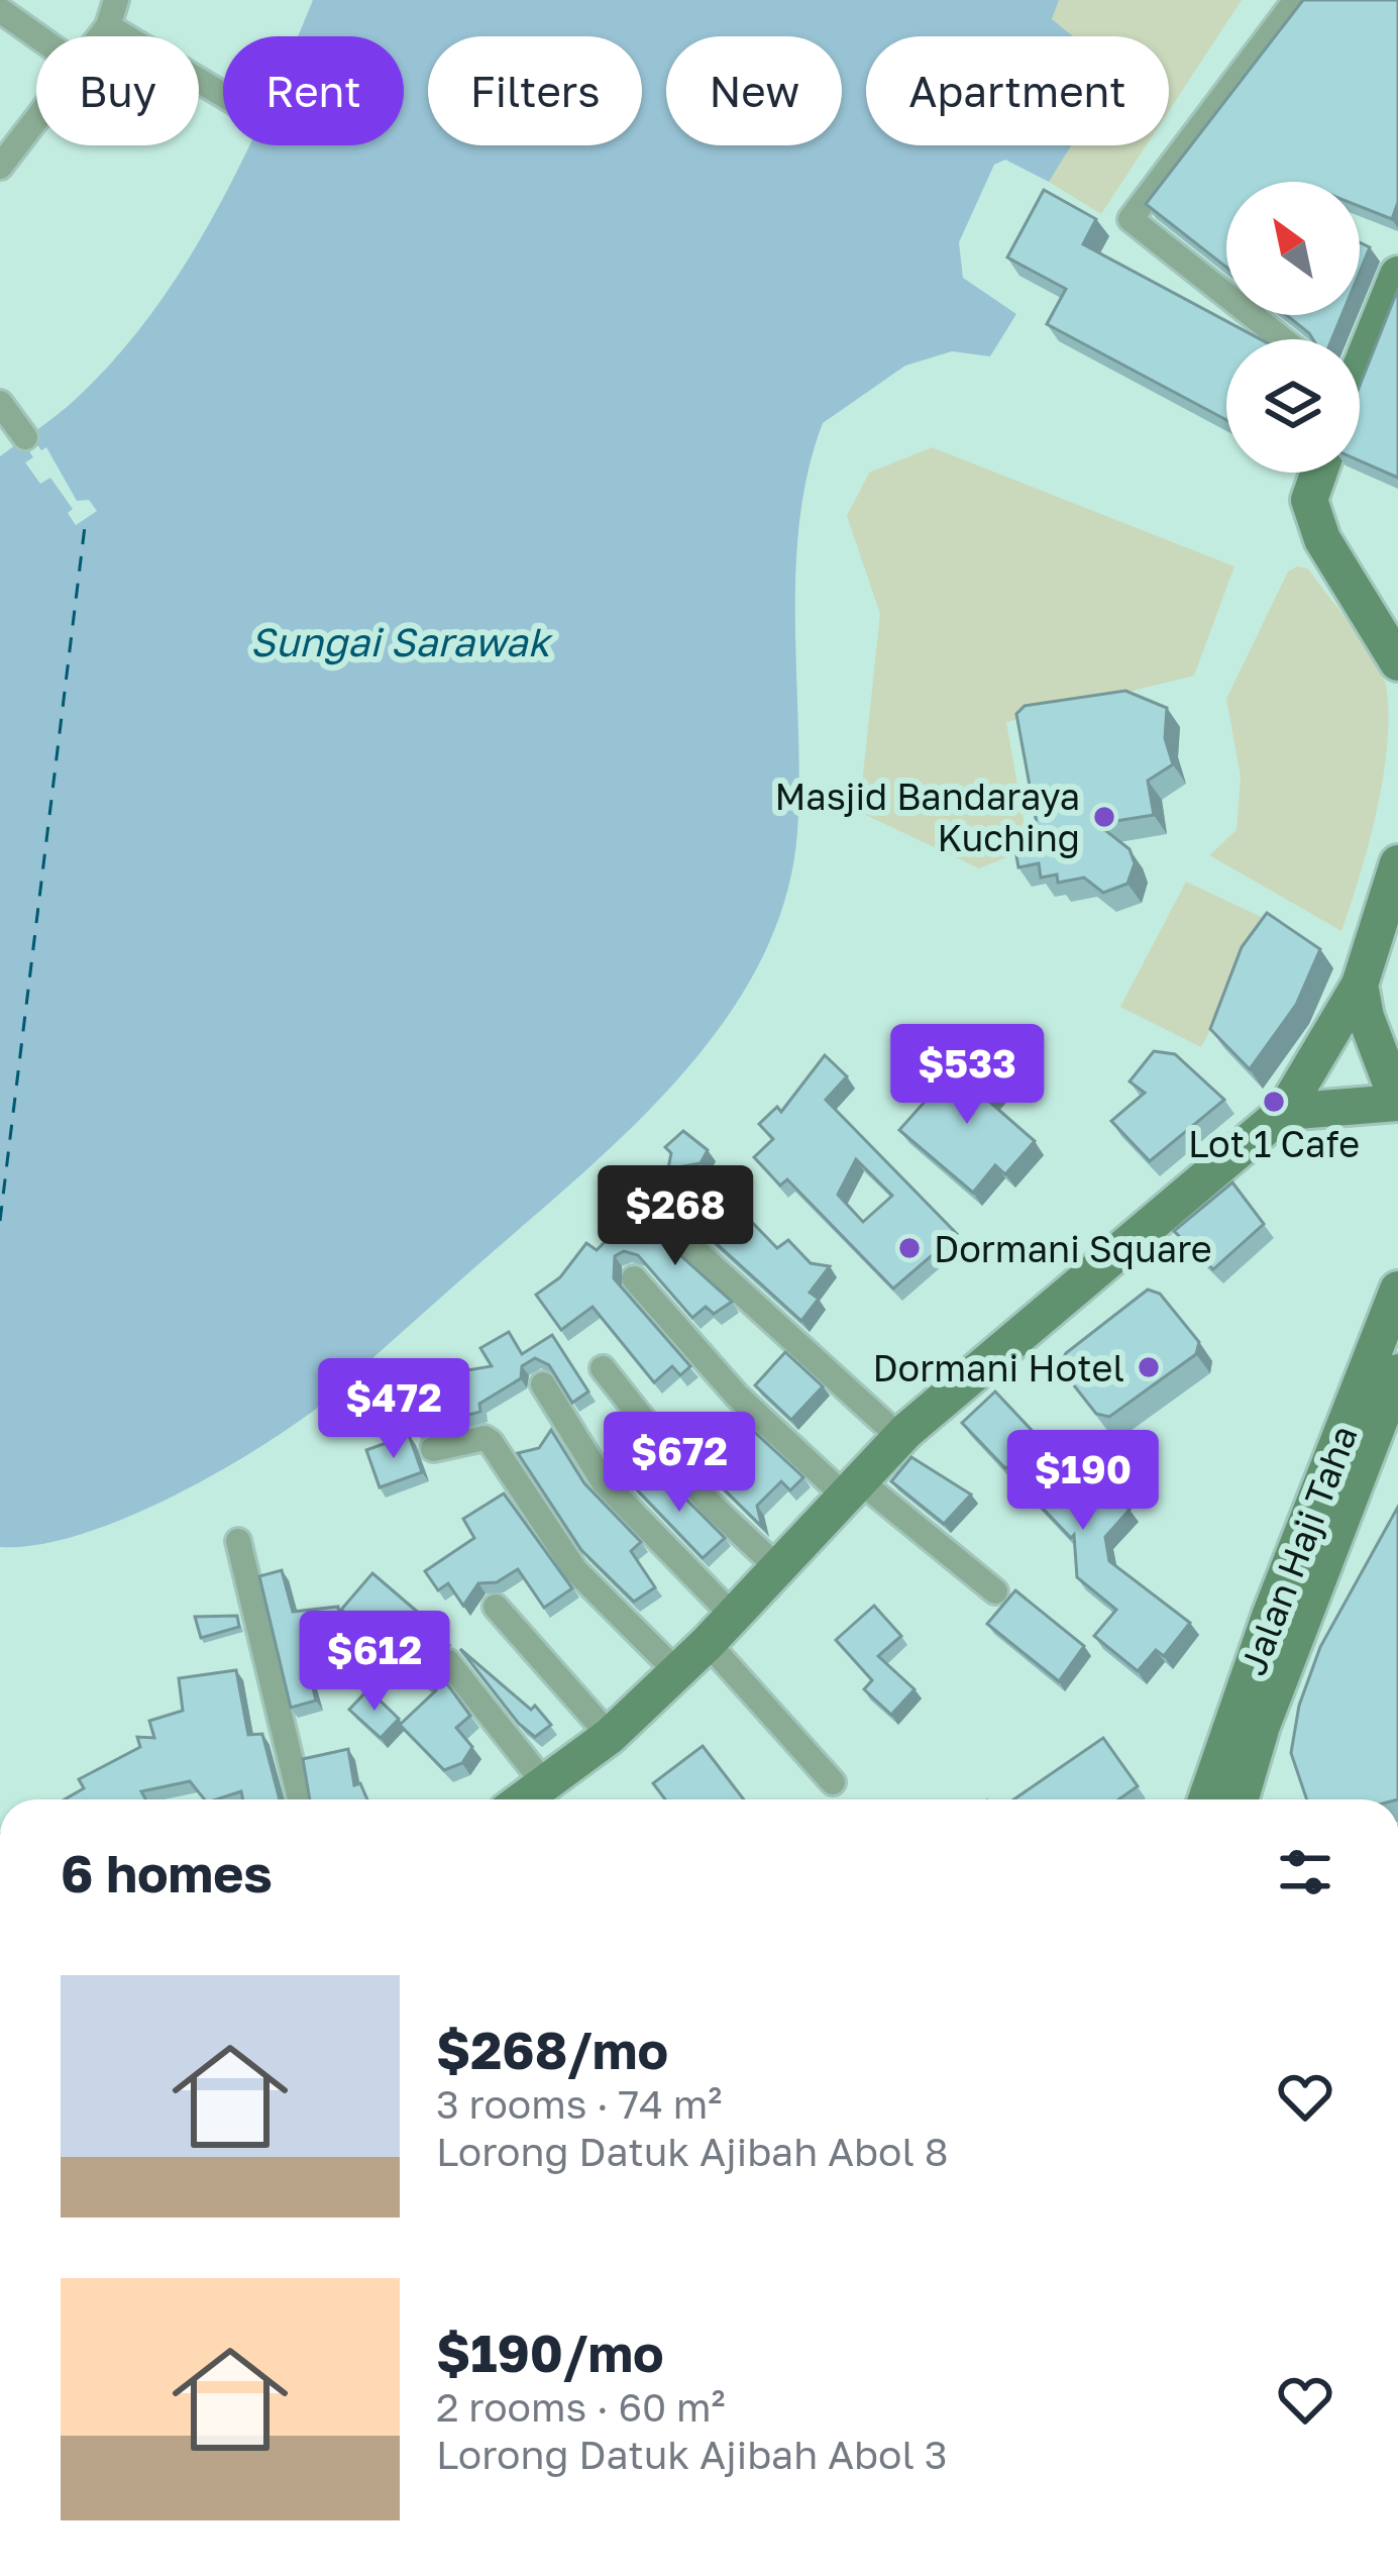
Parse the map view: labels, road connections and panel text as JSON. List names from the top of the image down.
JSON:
{
  "streets": {
    "main road": ["Jalan Haji Taha"]
  },
  "water": ["Sungai Sarawak"],
  "places": [
    "Masjid Bandaraya Kuching",
    "Lot 1 Cafe",
    "Dormani Square",
    "Dormani Hotel"
  ],
  "north": "top left",
  "page": {
    "chip": [
      "Buy",
      "Rent",
      "Filters",
      "New",
      "Apartment"
    ],
    "price": [
      "$533",
      "$268",
      "$472",
      "$672",
      "$190",
      "$612"
    ],
    "heading": "6 homes",
    "list": [
      {
        "name": "$268/mo",
        "note": "3 rooms · 74 m² · Lorong Datuk Ajibah Abol 8"
      },
      {
        "name": "$190/mo",
        "note": "2 rooms · 60 m² · Lorong Datuk Ajibah Abol 3"
      }
    ]
  }
}
